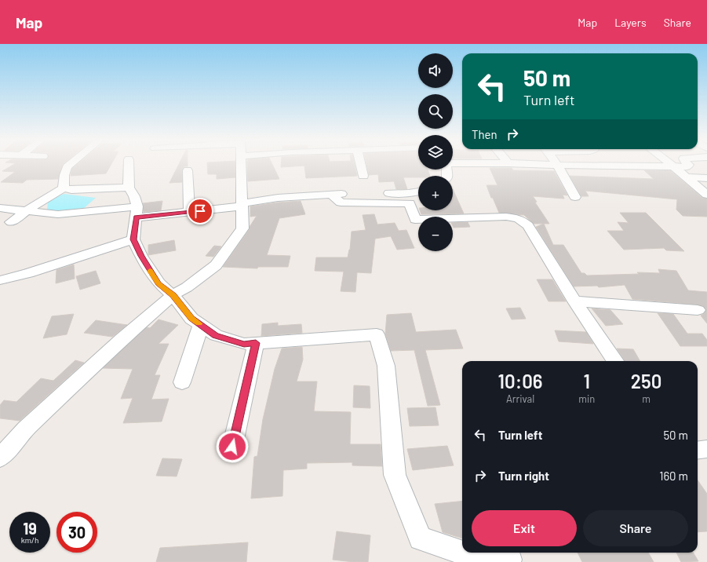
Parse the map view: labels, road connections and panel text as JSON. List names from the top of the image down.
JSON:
{
  "page": {
    "header": "Map",
    "nav": ["Map", "Layers", "Share"],
    "map_buttons": ["+", "−"],
    "turn": ["50 m", "Turn left"],
    "then": "Then",
    "eta": [
      "10:06",
      "Arrival",
      "1",
      "min",
      "250",
      "m"
    ],
    "list": [
      {
        "name": "Turn left",
        "value": "50 m"
      },
      {
        "name": "Turn right",
        "value": "160 m"
      }
    ],
    "buttons": ["Exit", "Share"],
    "speed": "19 km/h",
    "limit": "30"
  }
}
